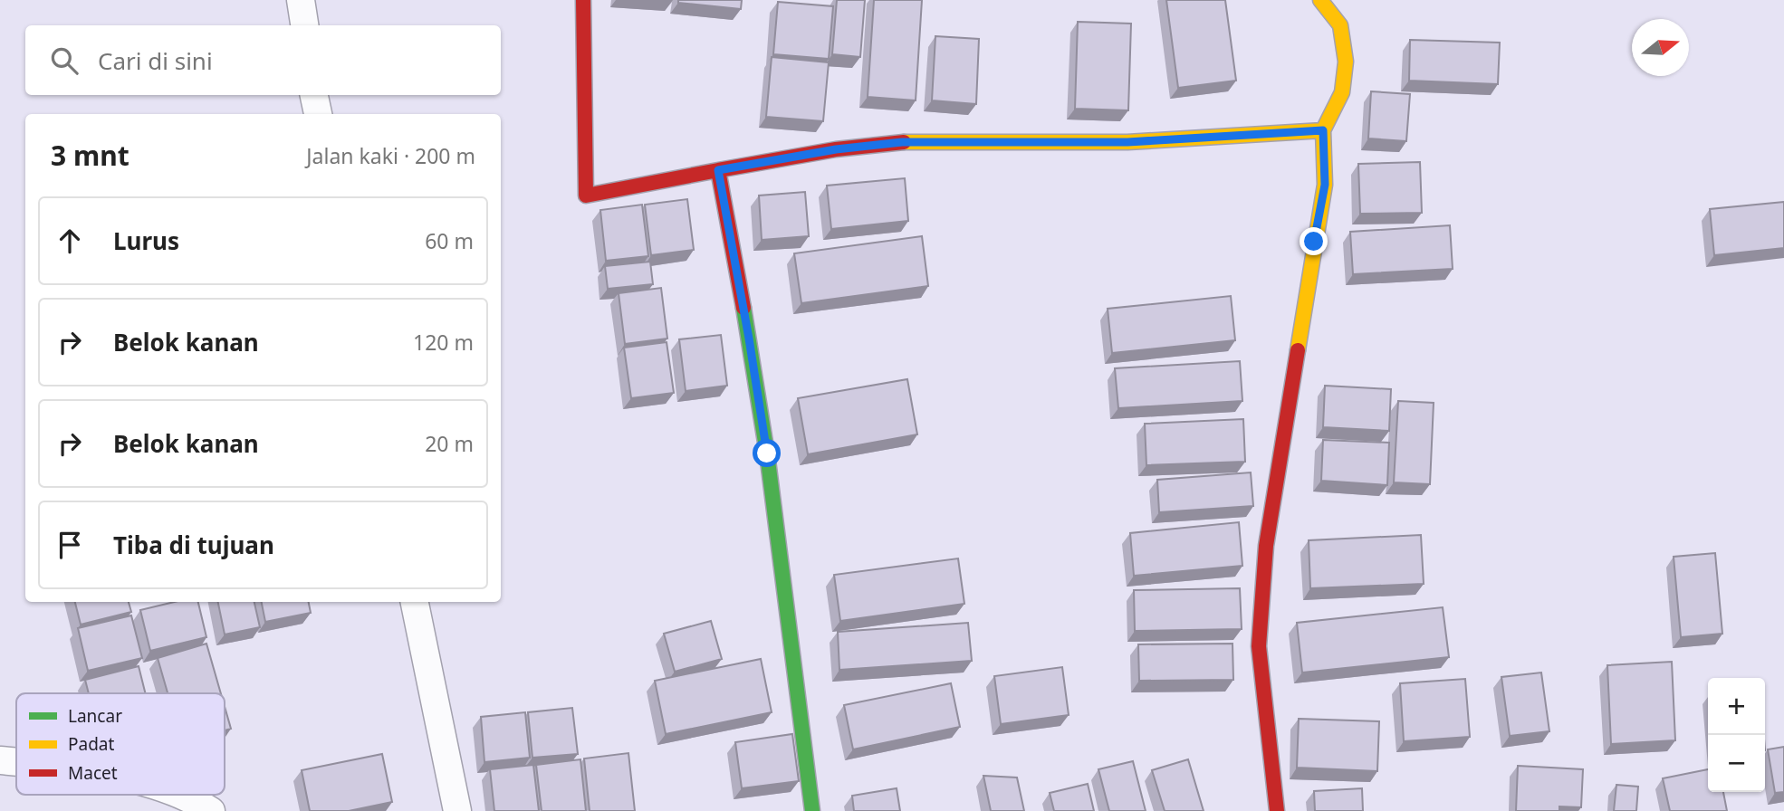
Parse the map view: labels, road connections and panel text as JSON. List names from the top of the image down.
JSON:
{
  "legend": ["Lancar", "Padat", "Macet"],
  "north": "right",
  "page": {
    "search": "Cari di sini",
    "heading": ["3 mnt", "Jalan kaki · 200 m"],
    "list": [
      ["Lurus", "60 m"],
      ["Belok kanan", "120 m"],
      ["Belok kanan", "20 m"],
      "Tiba di tujuan"
    ],
    "map_buttons": ["+", "−"]
  }
}
